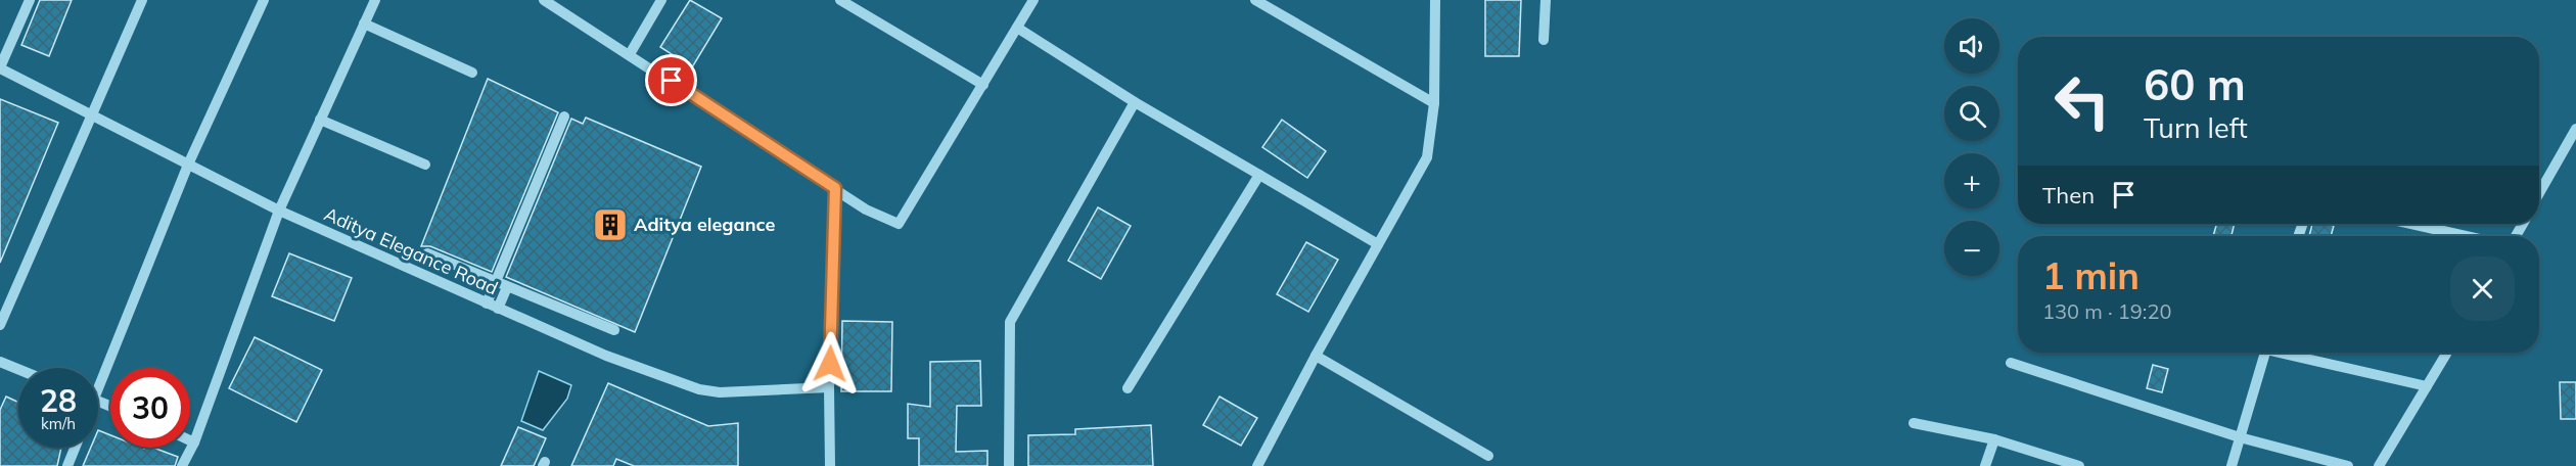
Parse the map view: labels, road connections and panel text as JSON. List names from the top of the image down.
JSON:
{
  "streets": {
    "street": ["Aditya Elegance Road"]
  },
  "places": {
    "building": ["Aditya elegance"]
  },
  "page": {
    "map_buttons": ["+", "−"],
    "turn": ["60 m", "Turn left"],
    "then": "Then",
    "heading": ["1 min", "130 m · 19:20"],
    "speed": "28 km/h",
    "limit": "30"
  }
}
